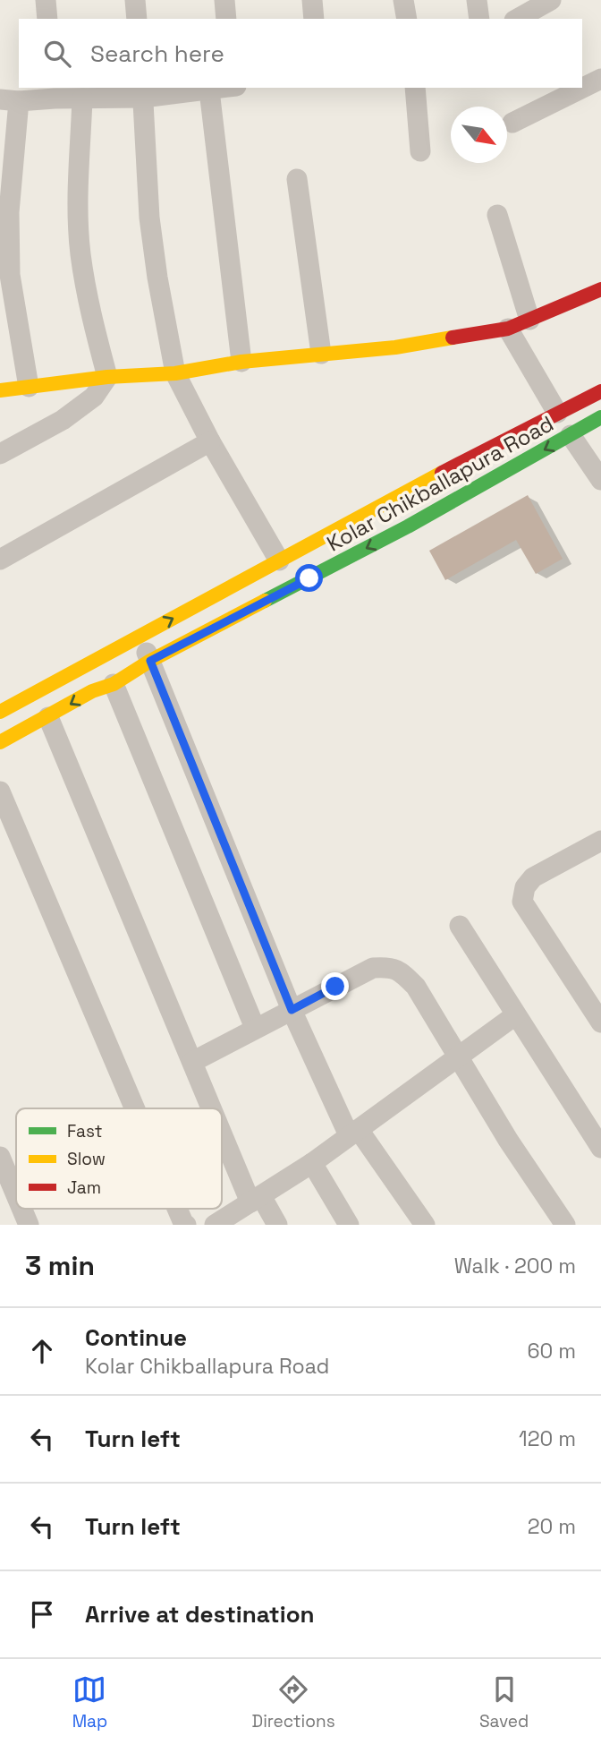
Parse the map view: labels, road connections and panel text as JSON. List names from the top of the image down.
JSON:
{
  "streets": {
    "main road": ["Kolar Chikballapura Road"]
  },
  "legend": ["Fast", "Slow", "Jam"],
  "north": "bottom right",
  "page": {
    "search": "Search here",
    "heading": ["3 min", "Walk · 200 m"],
    "list": [
      ["Continue", "Kolar Chikballapura Road", "60 m"],
      ["Turn left", "120 m"],
      ["Turn left", "20 m"],
      "Arrive at destination"
    ],
    "nav": ["Map", "Directions", "Saved"]
  }
}
